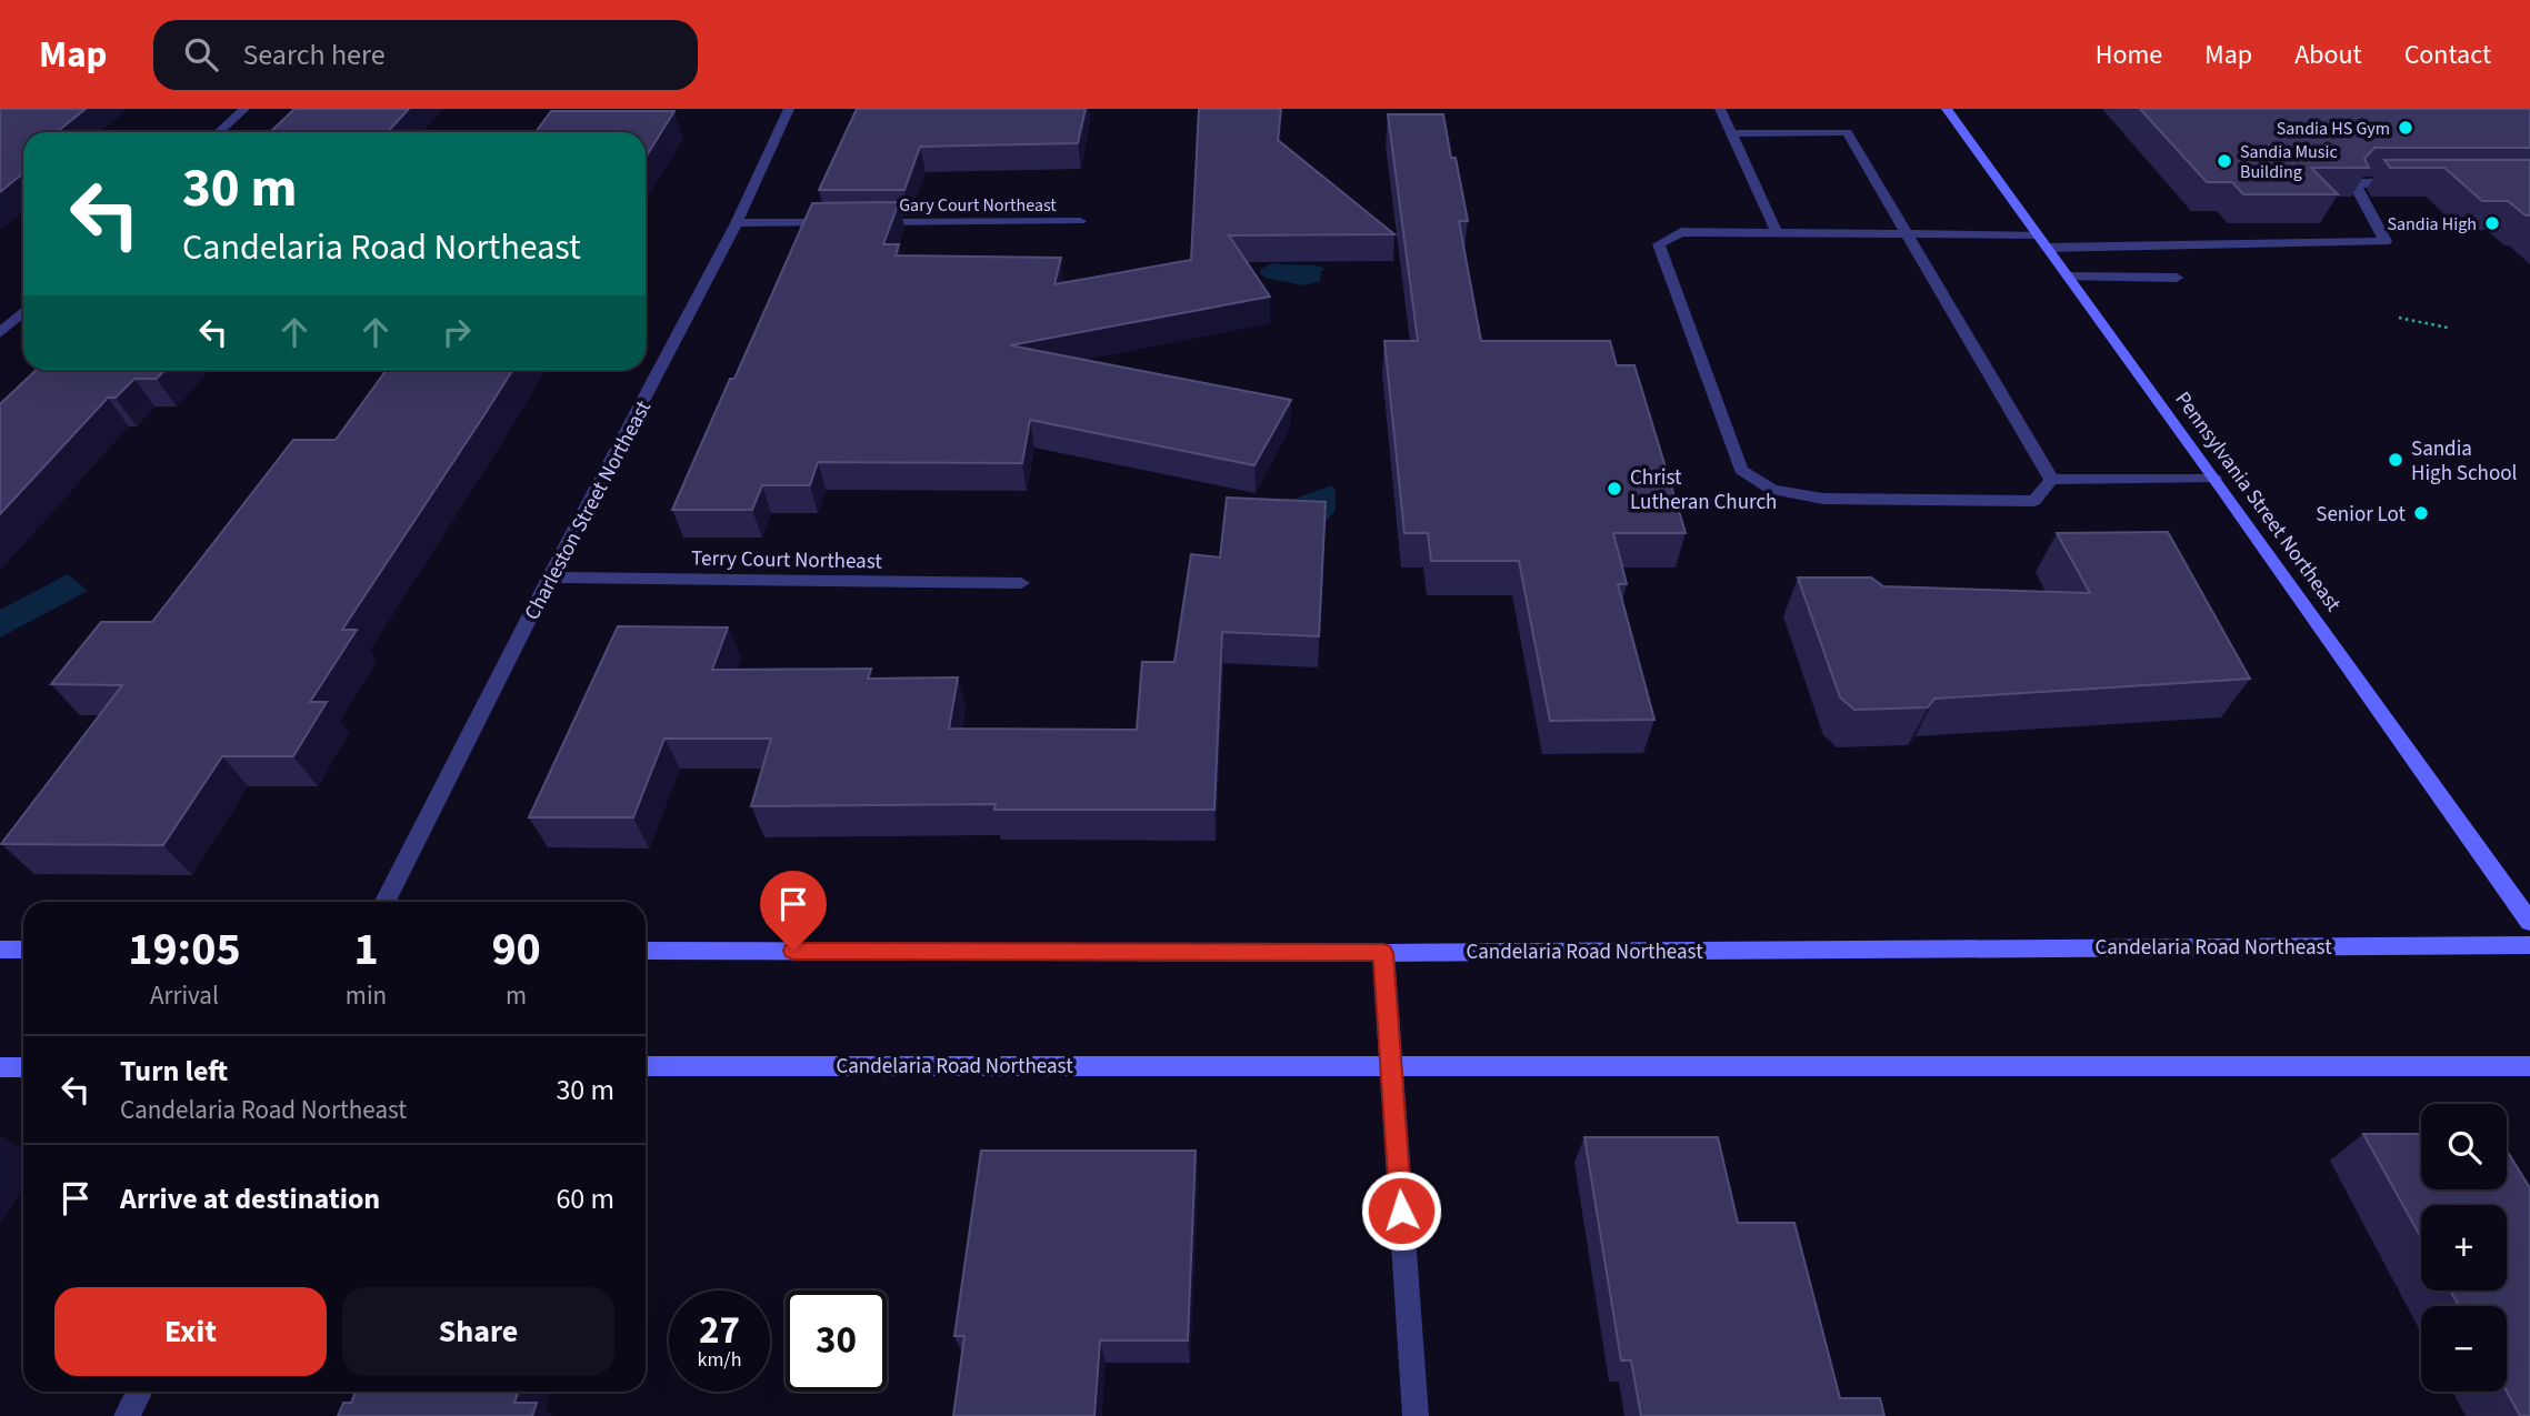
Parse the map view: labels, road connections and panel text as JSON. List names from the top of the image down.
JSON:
{
  "streets": {
    "main road": ["Pennsylvania Street Northeast", "Candelaria Road Northeast"],
    "street": ["Gary Court Northeast", "Charleston Street Northeast", "Terry Court Northeast"]
  },
  "crossings": [
    ["Charleston Street Northeast", "Terry Court Northeast"]
  ],
  "places": [
    "Sandia HS Gym",
    "Sandia Music Building",
    "Sandia High",
    "Sandia High School",
    "Christ Lutheran Church",
    "Senior Lot"
  ],
  "page": {
    "header": "Map",
    "search": "Search here",
    "nav": [
      "Home",
      "Map",
      "About",
      "Contact"
    ],
    "turn": ["30 m", "Candelaria Road Northeast"],
    "eta": [
      "19:05",
      "Arrival",
      "1",
      "min",
      "90",
      "m"
    ],
    "list": [
      {
        "name": "Turn left",
        "note": "Candelaria Road Northeast",
        "value": "30 m"
      },
      {
        "name": "Arrive at destination",
        "value": "60 m"
      }
    ],
    "map_buttons": ["+", "−"],
    "buttons": ["Exit", "Share"],
    "speed": "27 km/h",
    "limit": "30"
  }
}
